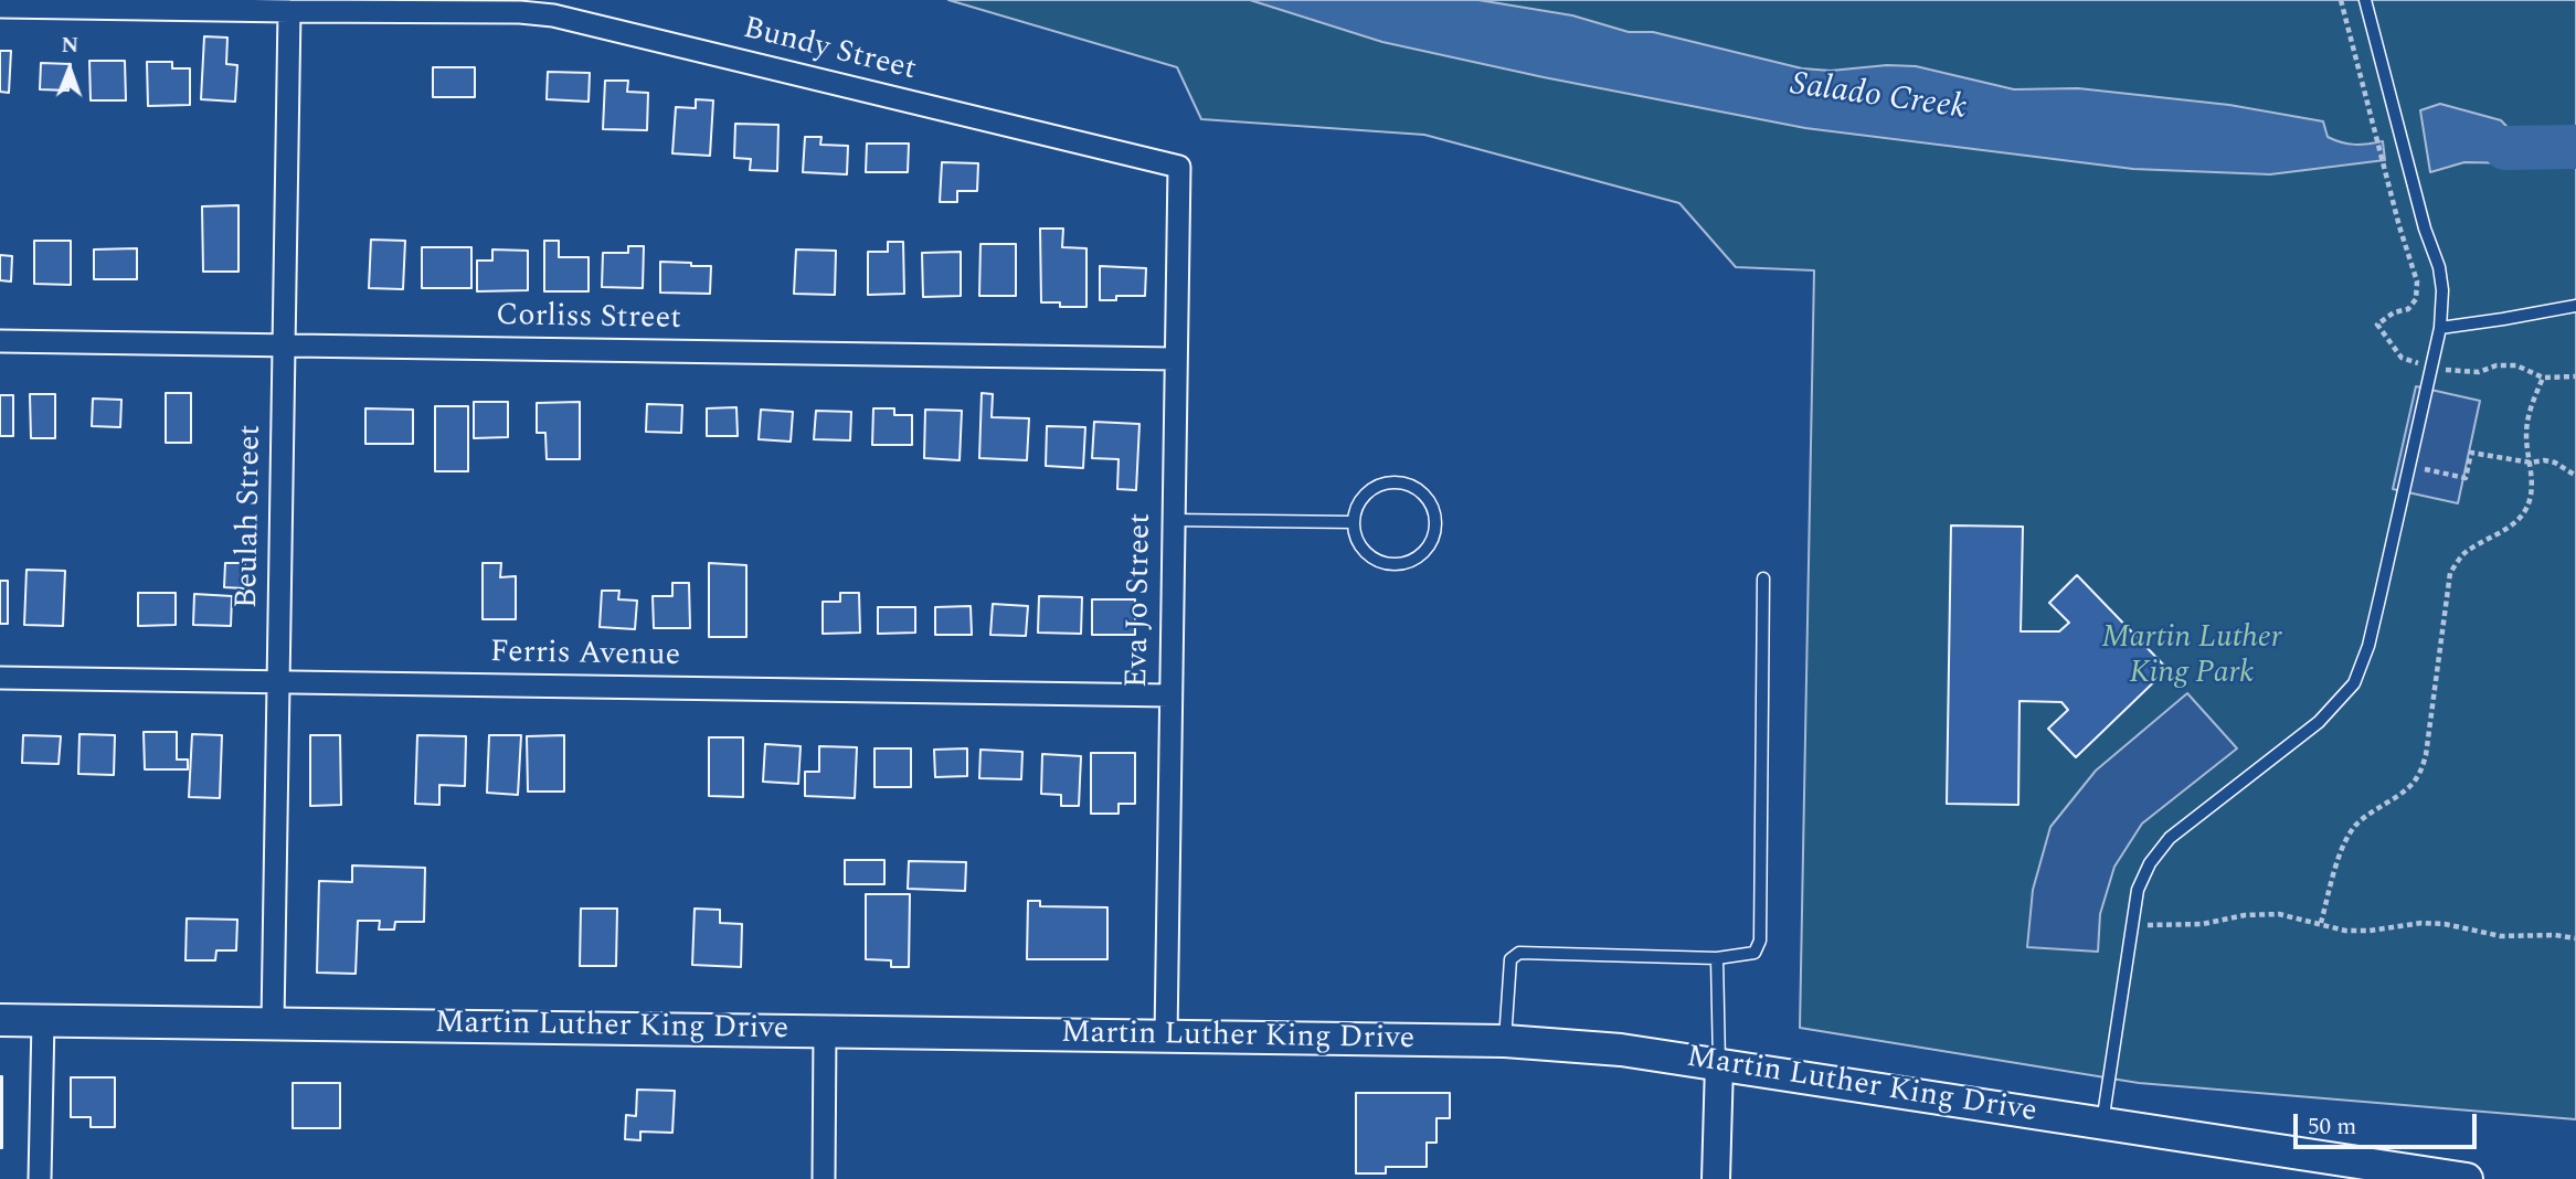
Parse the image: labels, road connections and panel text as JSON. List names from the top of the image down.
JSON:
{
  "streets": {
    "main road": ["Martin Luther King Drive"],
    "street": [
      "Bundy Street",
      "Corliss Street",
      "Beulah Street",
      "Eva Jo Street",
      "Ferris Avenue"
    ]
  },
  "crossings": [
    ["Bundy Street", "Beulah Street"],
    ["Bundy Street", "Eva Jo Street"],
    ["Corliss Street", "Beulah Street"],
    ["Corliss Street", "Eva Jo Street"],
    ["Beulah Street", "Ferris Avenue"],
    ["Beulah Street", "Martin Luther King Drive"],
    ["Eva Jo Street", "Ferris Avenue"],
    ["Eva Jo Street", "Martin Luther King Drive"]
  ],
  "water": ["Salado Creek"],
  "parks": ["Martin Luther King Park"],
  "scale_bar": "50 m",
  "north": "top"
}
